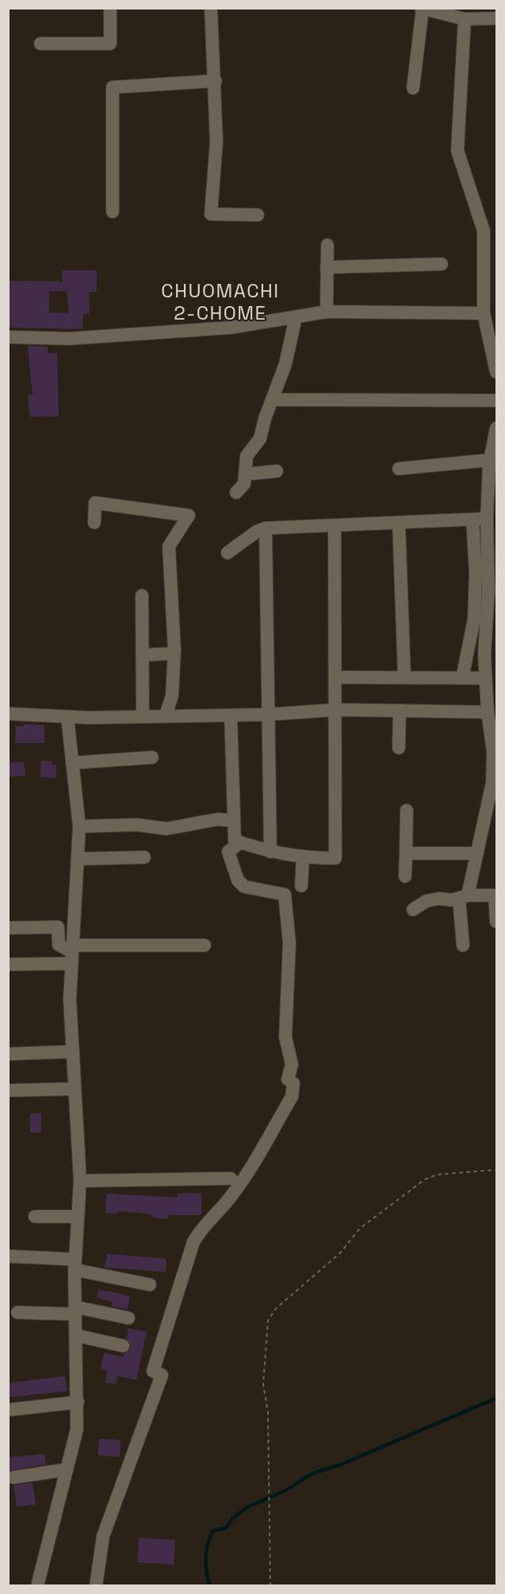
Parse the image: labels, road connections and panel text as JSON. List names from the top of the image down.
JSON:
{
  "districts": ["CHUOMACHI 2-CHOME"]
}
